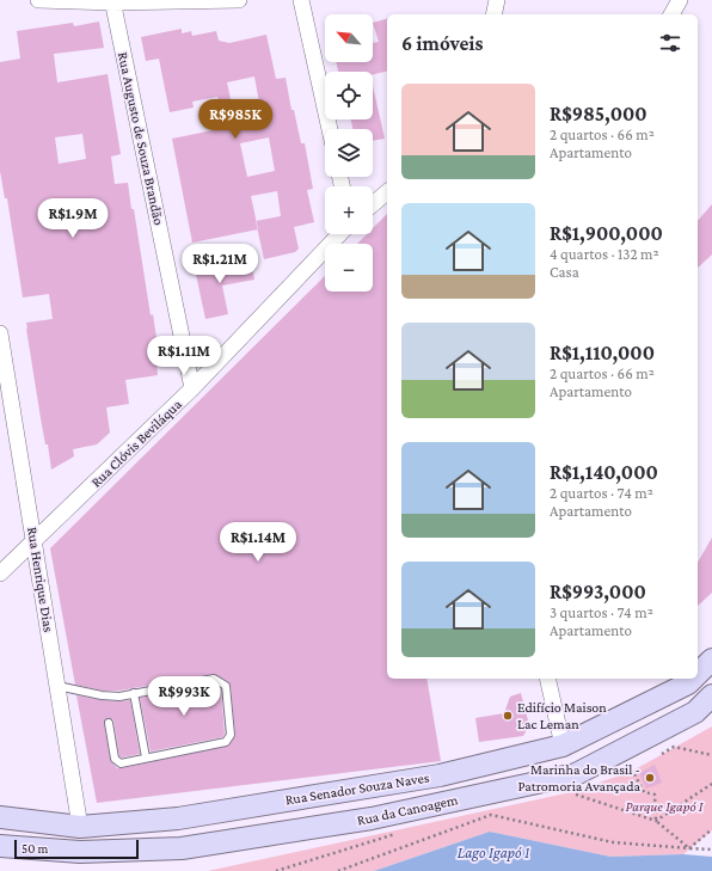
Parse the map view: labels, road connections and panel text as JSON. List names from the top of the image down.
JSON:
{
  "streets": {
    "main road": ["Rua Senador Souza Naves", "Rua da Canoagem"],
    "street": ["Rua Augusto de Souza Brandão", "Rua Clóvis Beviláqua", "Rua Henrique Dias"]
  },
  "crossings": [
    ["Rua Augusto de Souza Brandão", "Rua Clóvis Beviláqua"],
    ["Rua Clóvis Beviláqua", "Rua Henrique Dias"],
    ["Rua Henrique Dias", "Rua Senador Souza Naves"]
  ],
  "water": ["Lago Igapó 1"],
  "parks": ["Parque Igapó I"],
  "places": ["Edifício Maison Lac Leman", "Marinha do Brasil - Patromoria Avançada"],
  "scale_bar": "50 m",
  "north": "top left",
  "page": {
    "map_buttons": ["+", "−"],
    "heading": "6 imóveis",
    "list": [
      {
        "name": "R$985,000",
        "note": "2 quartos · 66 m² · Apartamento"
      },
      {
        "name": "R$1,900,000",
        "note": "4 quartos · 132 m² · Casa"
      },
      {
        "name": "R$1,110,000",
        "note": "2 quartos · 66 m² · Apartamento"
      },
      {
        "name": "R$1,140,000",
        "note": "2 quartos · 74 m² · Apartamento"
      },
      {
        "name": "R$993,000",
        "note": "3 quartos · 74 m² · Apartamento"
      }
    ],
    "price": [
      "R$985K",
      "R$1.9M",
      "R$1.21M",
      "R$1.11M",
      "R$1.14M",
      "R$993K"
    ],
    "scale": "50 m"
  }
}
